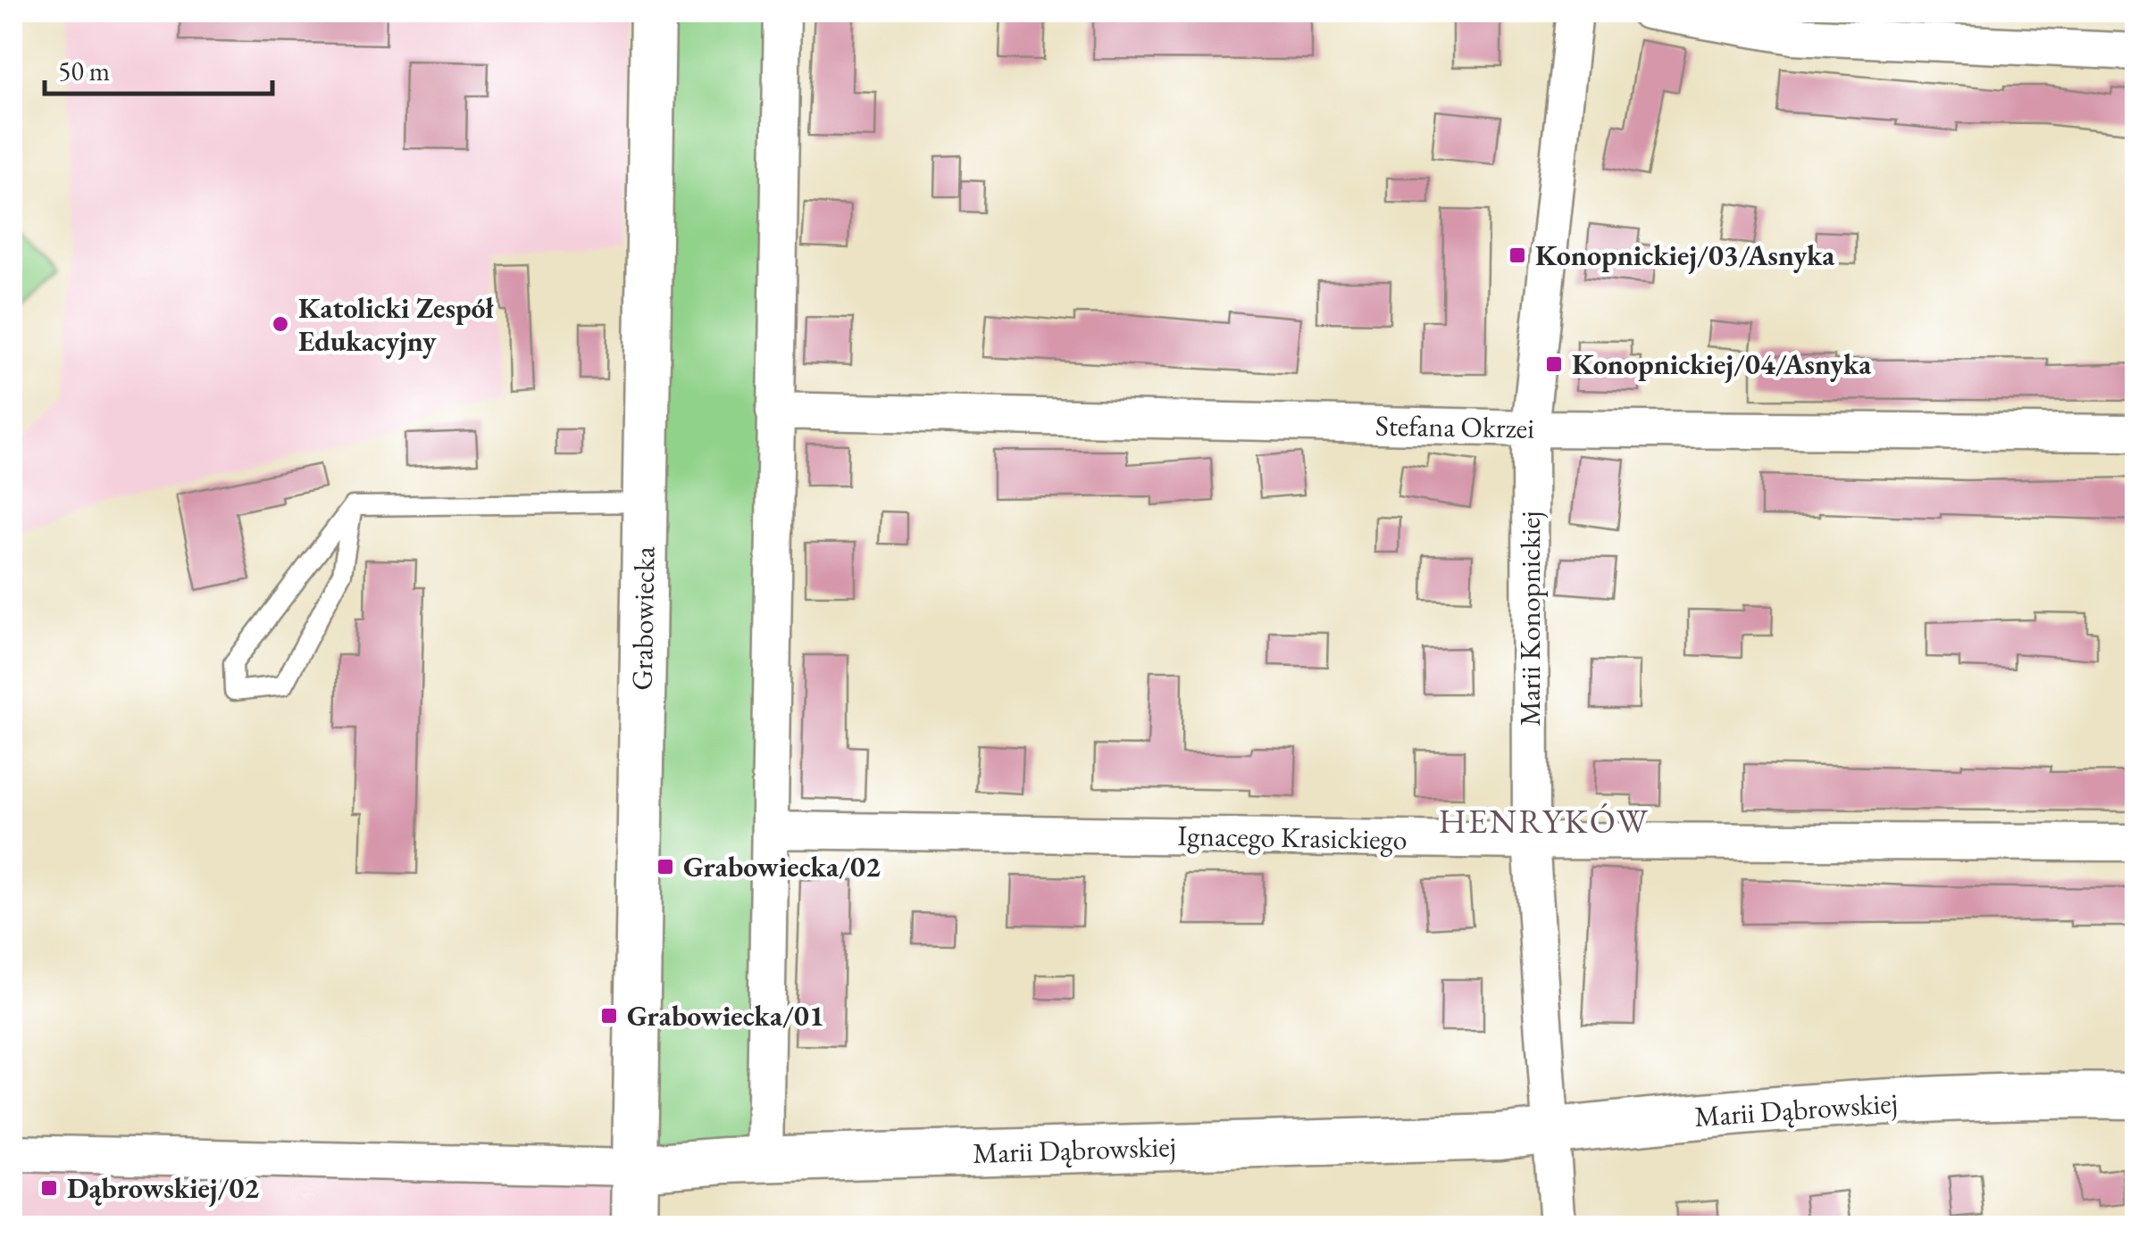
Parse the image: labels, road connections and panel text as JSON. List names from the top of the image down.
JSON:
{
  "streets": {
    "street": [
      "Stefana Okrzei",
      "Grabowiecka",
      "Marii Konopnickiej",
      "Ignacego Krasickiego",
      "Marii Dąbrowskiej"
    ]
  },
  "crossings": [
    ["Stefana Okrzei", "Marii Konopnickiej"],
    ["Grabowiecka", "Marii Dąbrowskiej"],
    ["Marii Konopnickiej", "Ignacego Krasickiego"],
    ["Marii Konopnickiej", "Marii Dąbrowskiej"]
  ],
  "districts": ["HENRYKÓW"],
  "places": {
    "transit": [
      "Konopnickiej/03/Asnyka",
      "Konopnickiej/04/Asnyka",
      "Grabowiecka/02",
      "Grabowiecka/01",
      "Dąbrowskiej/02"
    ],
    "other": ["Katolicki Zespół Edukacyjny"]
  },
  "scale_bar": "50 m"
}
